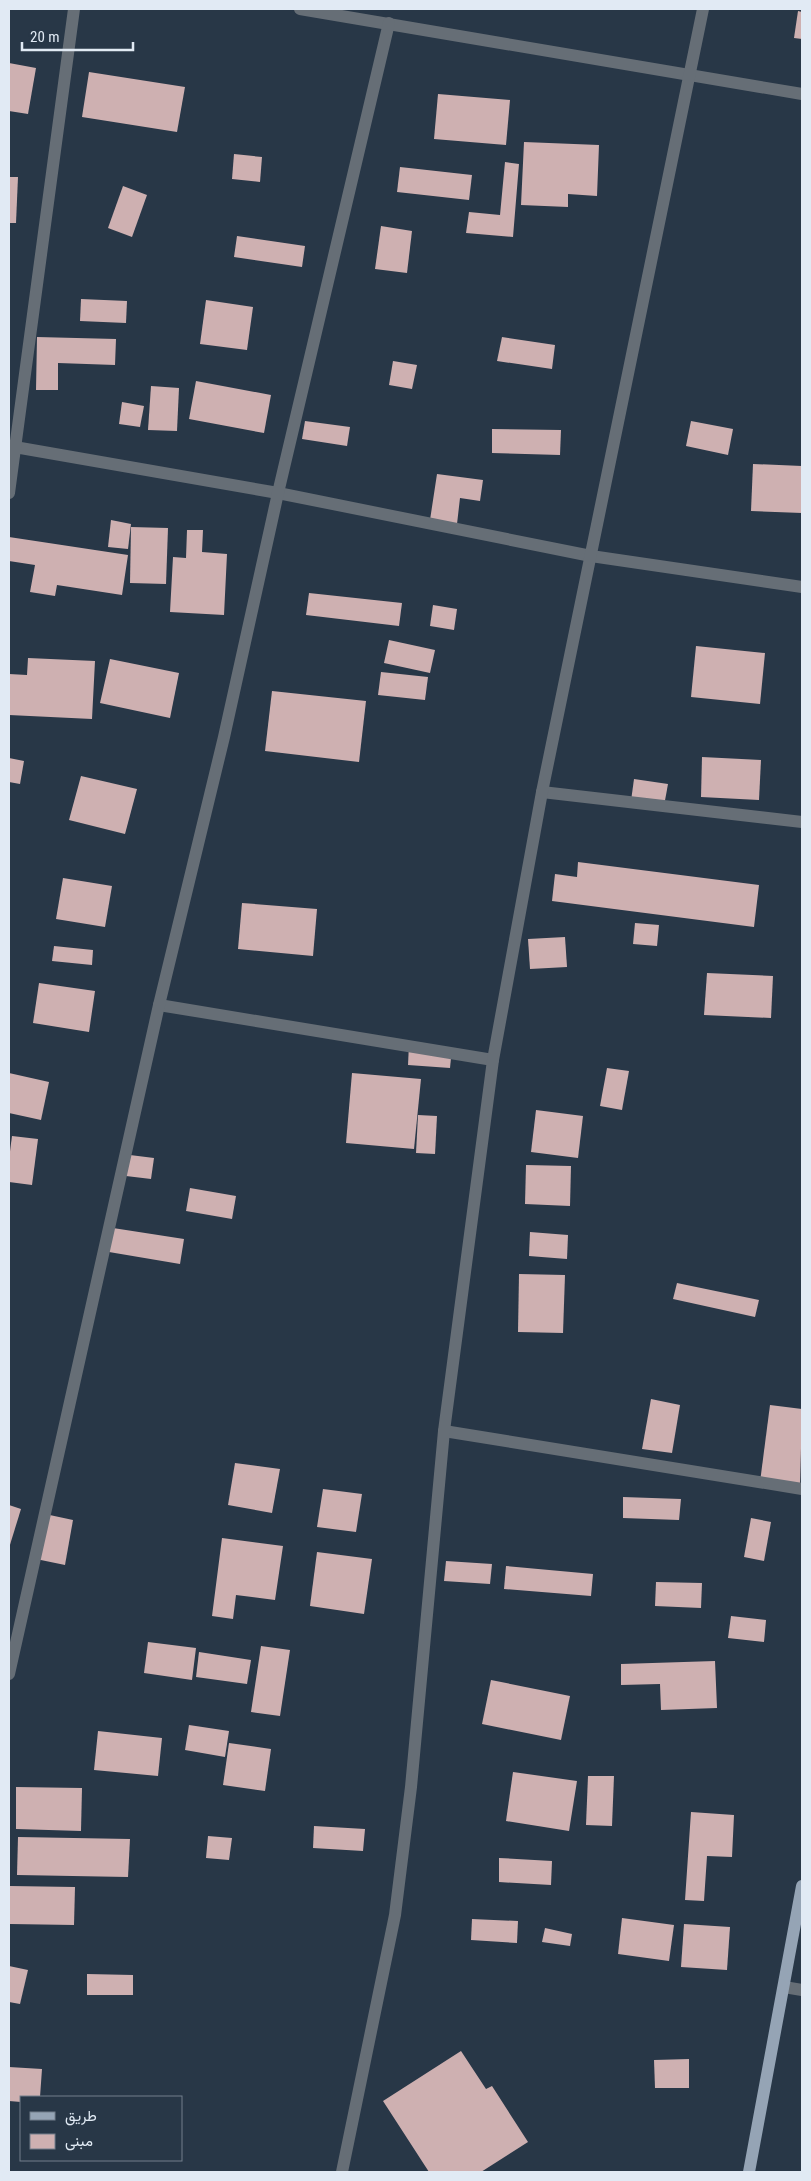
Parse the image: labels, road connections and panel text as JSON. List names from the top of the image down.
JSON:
{
  "legend": ["طريق", "مبنى"],
  "scale_bar": "20 m"
}
